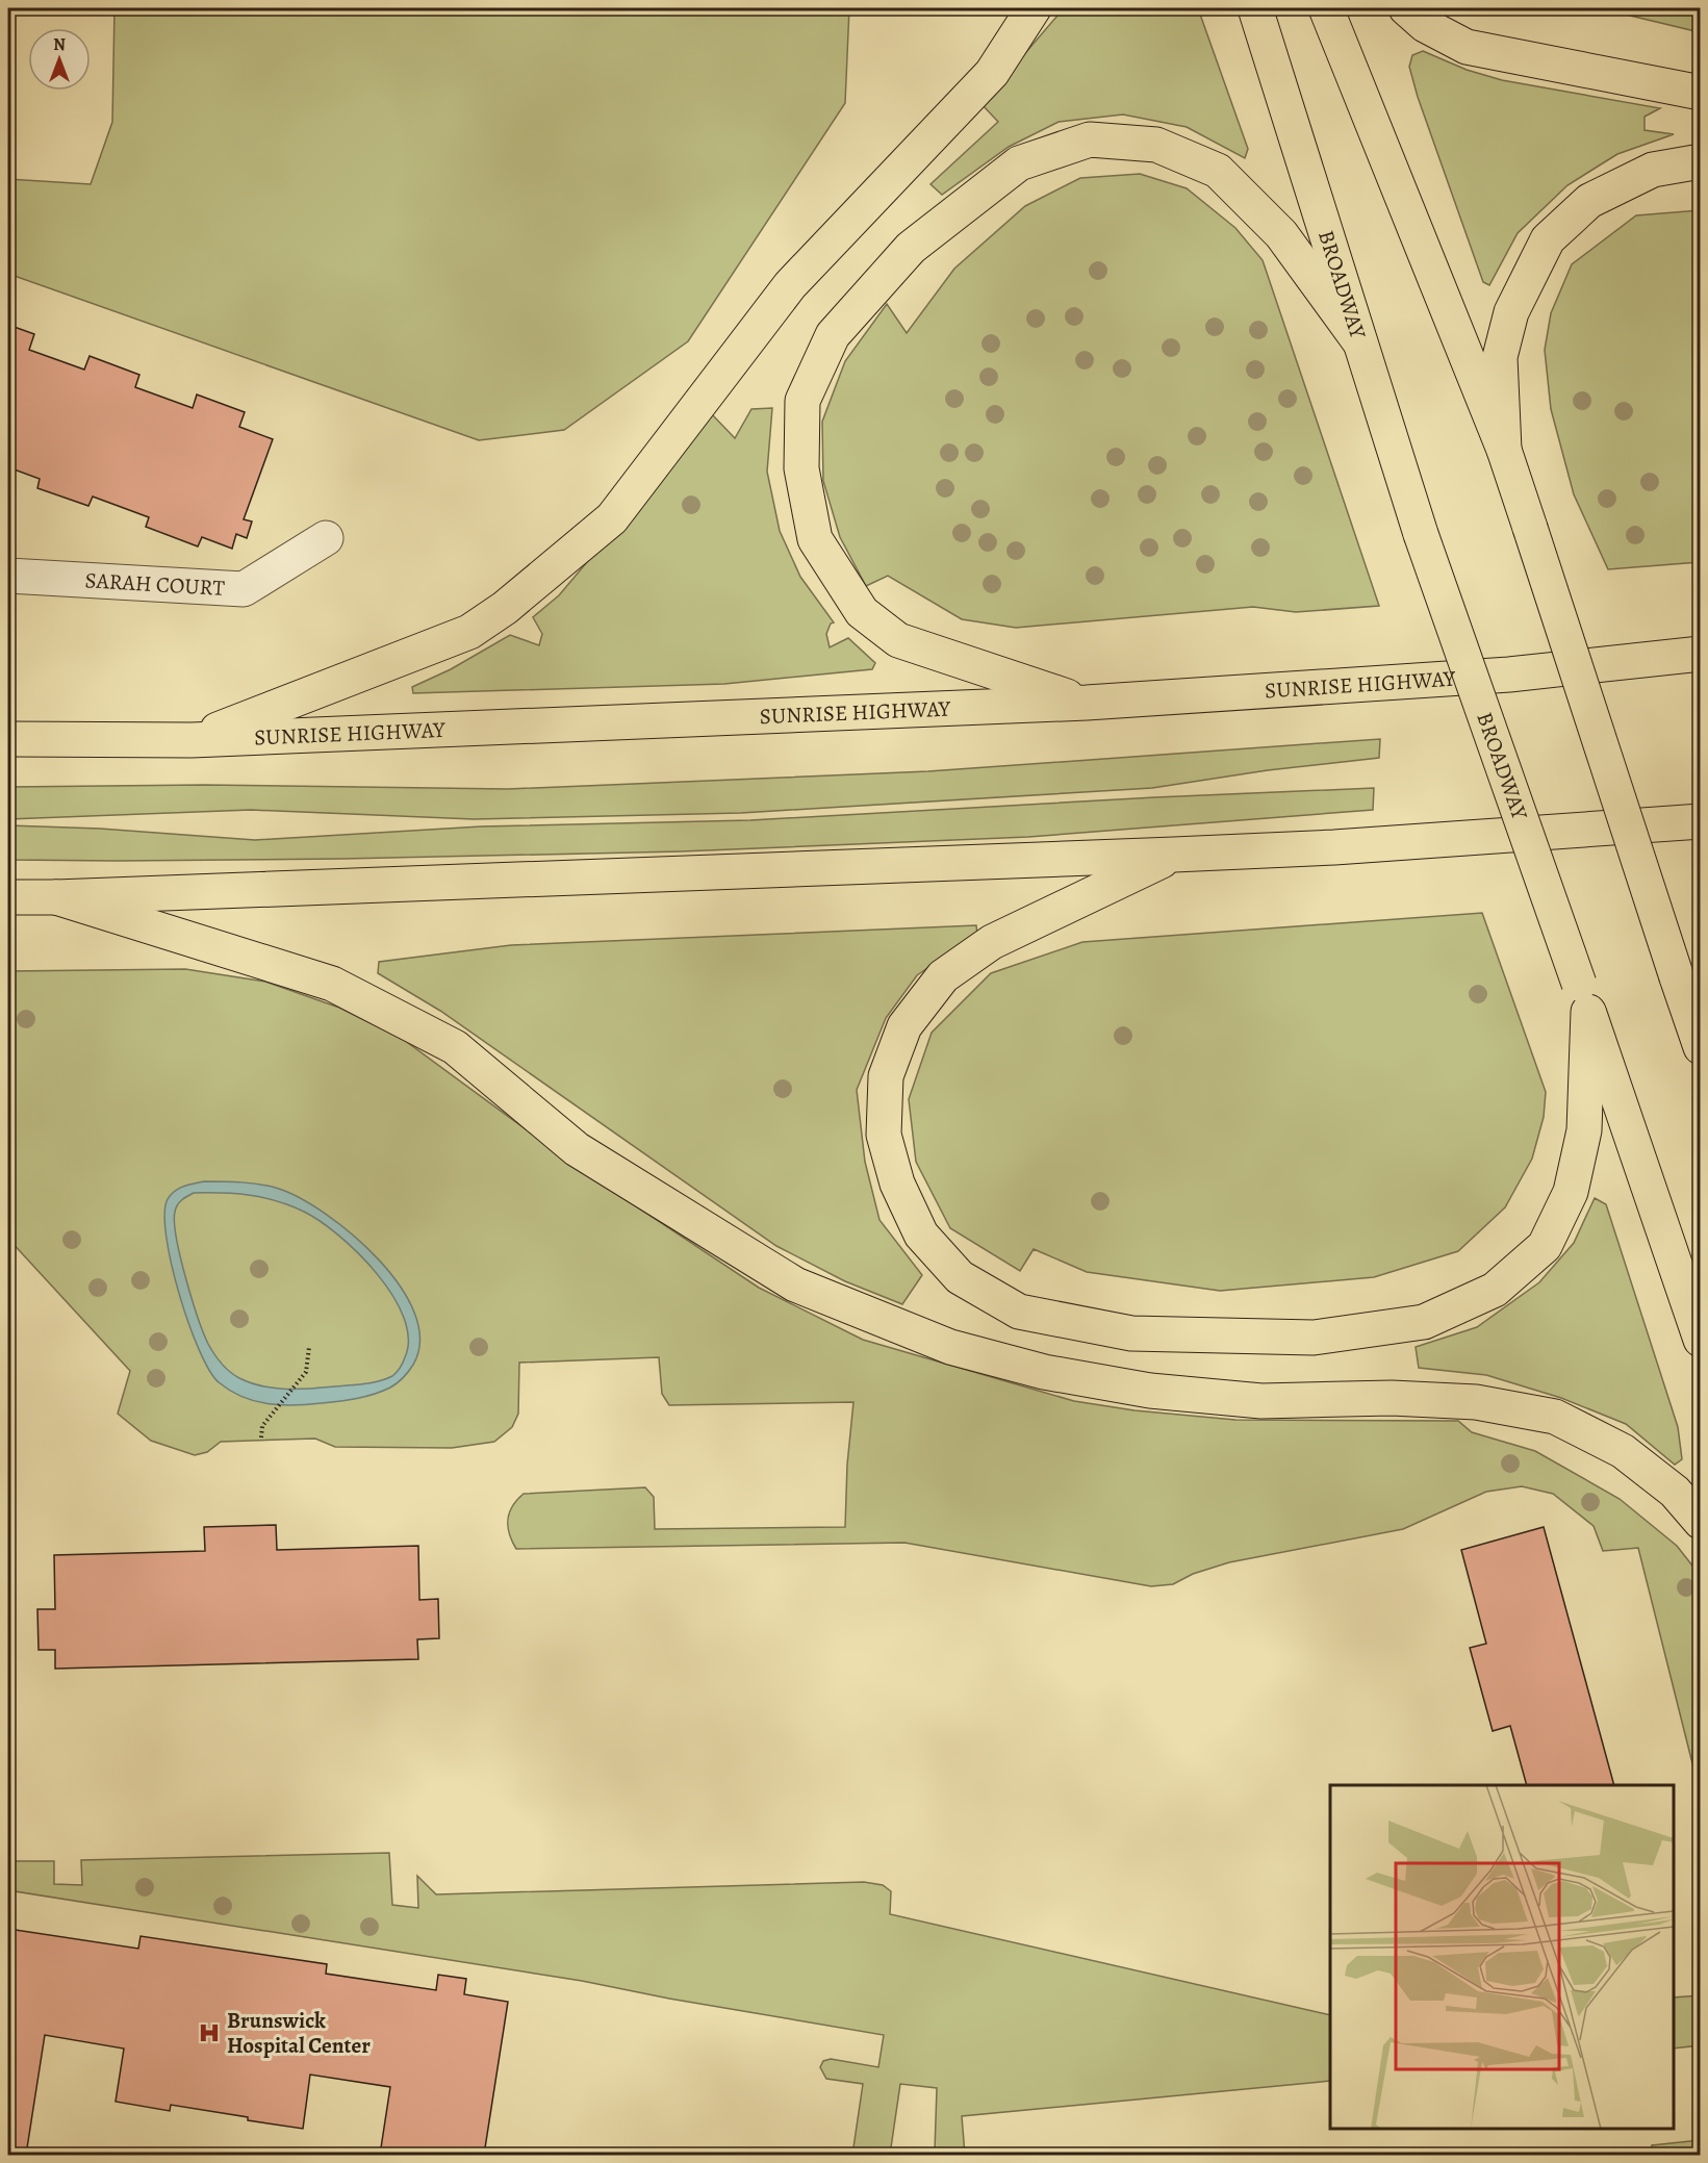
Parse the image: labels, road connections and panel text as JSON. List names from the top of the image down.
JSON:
{
  "streets": {
    "main road": ["BROADWAY", "SUNRISE HIGHWAY"],
    "street": ["SARAH COURT"]
  },
  "places": {
    "hospital": ["Brunswick Hospital Center"]
  },
  "north": "top"
}
